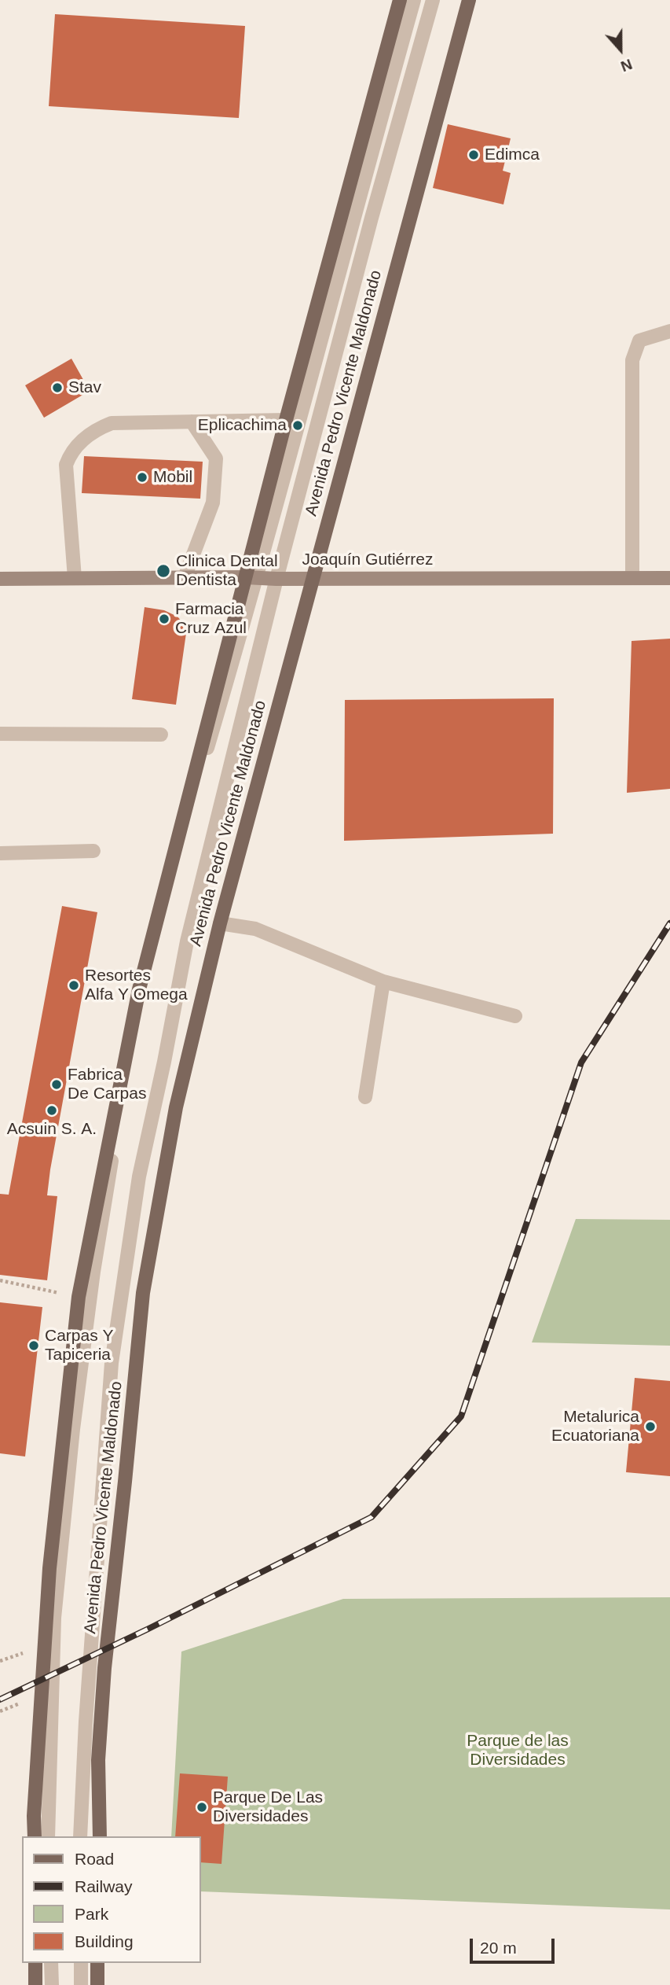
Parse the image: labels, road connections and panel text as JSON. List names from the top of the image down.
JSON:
{
  "streets": {
    "main road": ["Avenida Pedro Vicente Maldonado"],
    "street": ["Joaquín Gutiérrez"]
  },
  "crossings": [
    ["Avenida Pedro Vicente Maldonado", "Joaquín Gutiérrez"]
  ],
  "parks": ["Parque de las Diversidades"],
  "places": [
    "Edimca",
    "Stav",
    "Eplicachima",
    "Mobil",
    "Clinica Dental Dentista",
    "Farmacia Cruz Azul",
    "Resortes Alfa Y Omega",
    "Fabrica De Carpas",
    "Acsuin S. A.",
    "Carpas Y Tapiceria",
    "Metalurica Ecuatoriana",
    "Parque De Las Diversidades"
  ],
  "legend": [
    "Road",
    "Railway",
    "Park",
    "Building"
  ],
  "scale_bar": "20 m",
  "north": "bottom"
}
